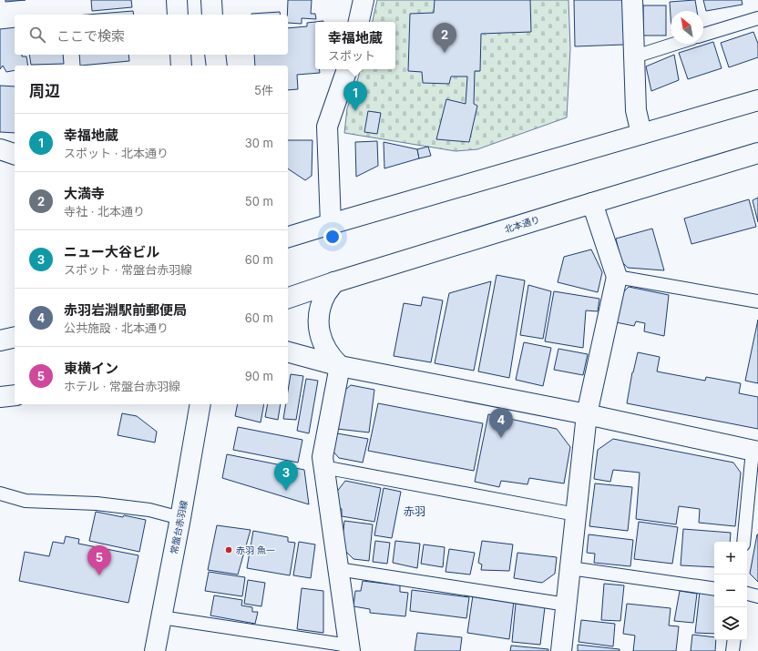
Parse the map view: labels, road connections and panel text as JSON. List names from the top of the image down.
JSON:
{
  "streets": {
    "main road": ["北本通り", "常盤台赤羽線"]
  },
  "districts": ["赤羽"],
  "places": ["赤羽 魚一"],
  "north": "top left",
  "page": {
    "search": "ここで検索",
    "popup": ["幸福地蔵", "スポット"],
    "pins": [
      "2",
      "1",
      "4",
      "3",
      "5"
    ],
    "heading": ["周辺", "5件"],
    "list": [
      {
        "mark": "1",
        "name": "幸福地蔵",
        "note": "スポット · 北本通り",
        "value": "30 m"
      },
      {
        "mark": "2",
        "name": "大満寺",
        "note": "寺社 · 北本通り",
        "value": "50 m"
      },
      {
        "mark": "3",
        "name": "ニュー大谷ビル",
        "note": "スポット · 常盤台赤羽線",
        "value": "60 m"
      },
      {
        "mark": "4",
        "name": "赤羽岩淵駅前郵便局",
        "note": "公共施設 · 北本通り",
        "value": "60 m"
      },
      {
        "mark": "5",
        "name": "東横イン",
        "note": "ホテル · 常盤台赤羽線",
        "value": "90 m"
      }
    ],
    "map_buttons": ["+", "−"]
  }
}
